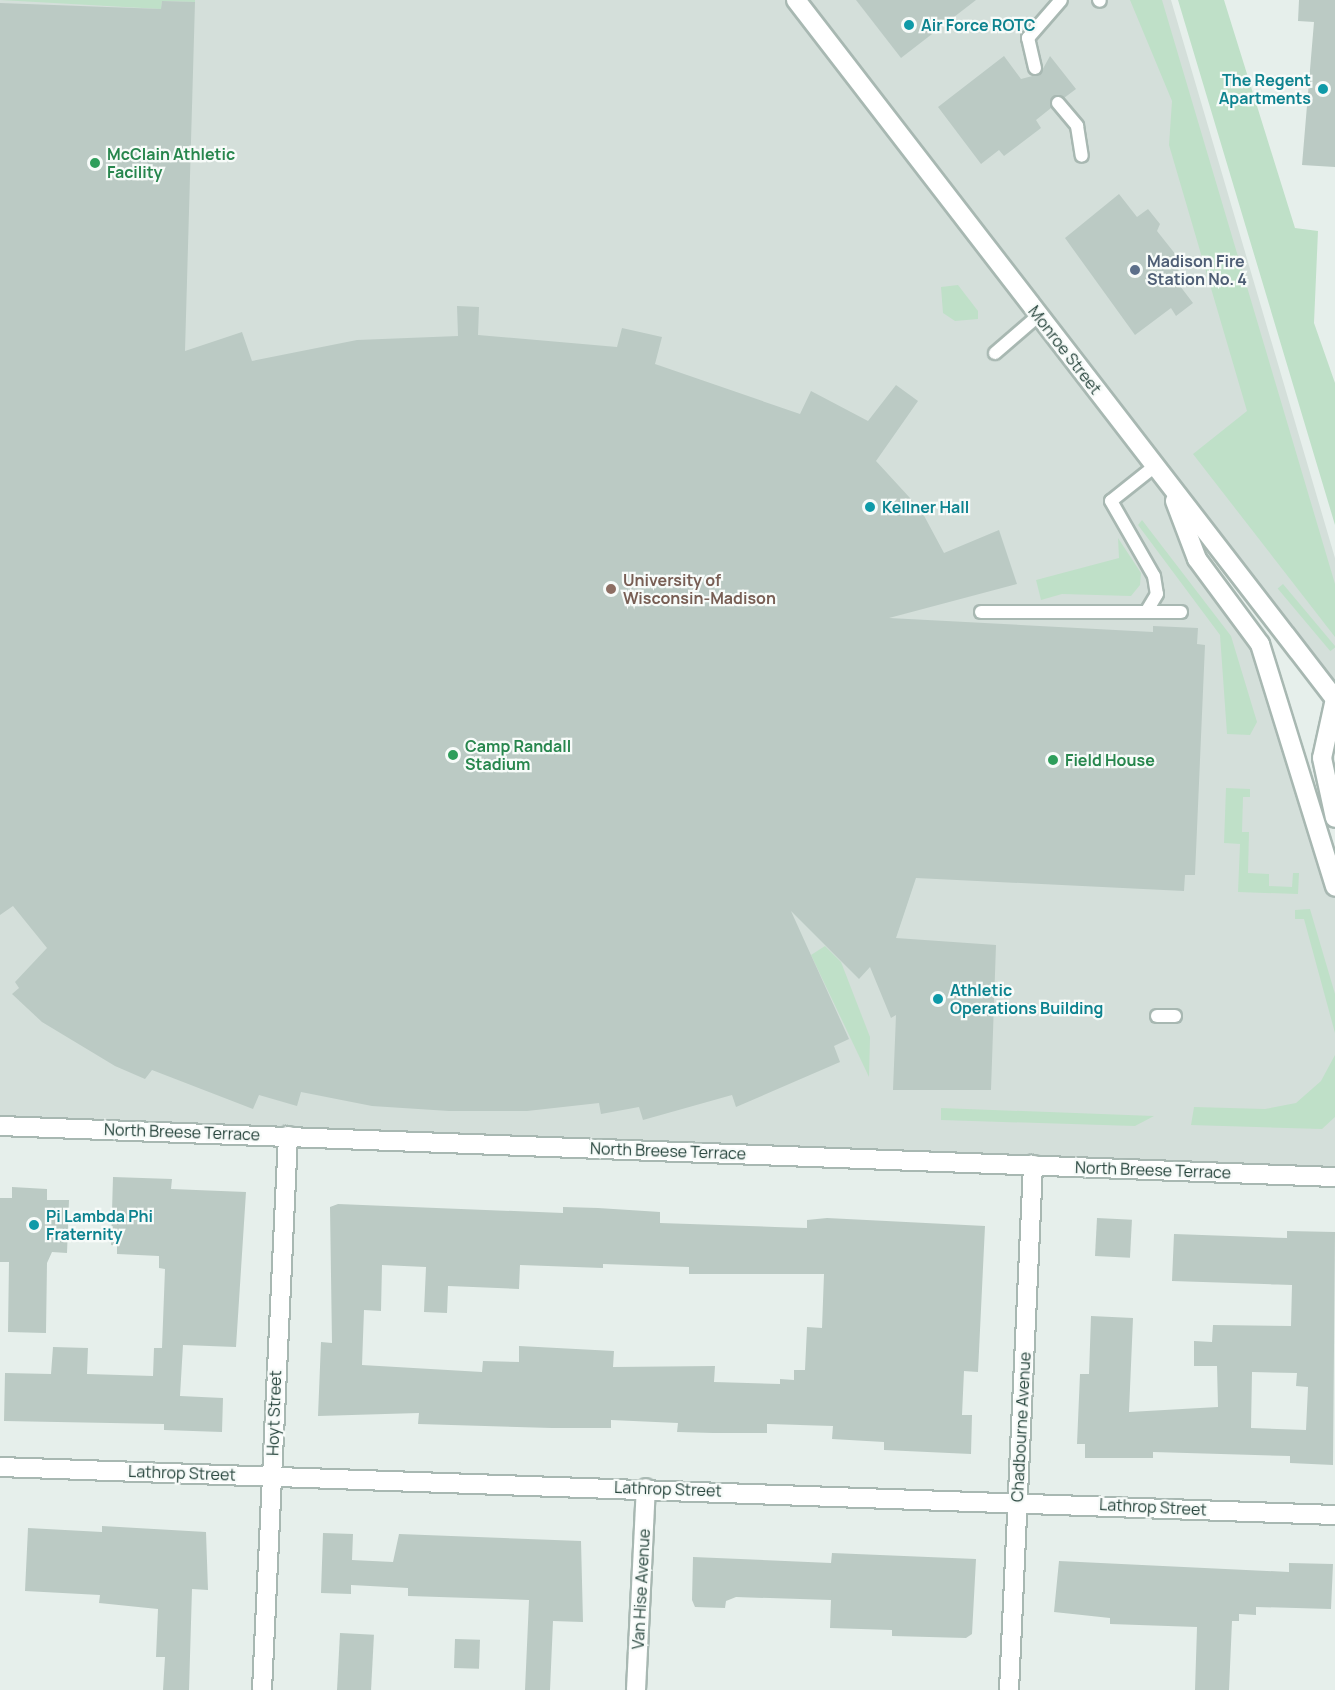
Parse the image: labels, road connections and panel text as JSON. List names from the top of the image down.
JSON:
{
  "streets": {
    "street": [
      "Monroe Street",
      "North Breese Terrace",
      "Hoyt Street",
      "Chadbourne Avenue",
      "Lathrop Street",
      "Van Hise Avenue"
    ]
  },
  "crossings": [
    ["North Breese Terrace", "Hoyt Street"],
    ["North Breese Terrace", "Chadbourne Avenue"],
    ["Hoyt Street", "Lathrop Street"],
    ["Chadbourne Avenue", "Lathrop Street"],
    ["Lathrop Street", "Van Hise Avenue"]
  ],
  "places": [
    "Air Force ROTC",
    "The Regent Apartments",
    "McClain Athletic Facility",
    "Madison Fire Station No. 4",
    "Kellner Hall",
    "University of Wisconsin-Madison",
    "Camp Randall Stadium",
    "Field House",
    "Athletic Operations Building",
    "Pi Lambda Phi Fraternity"
  ]
}
